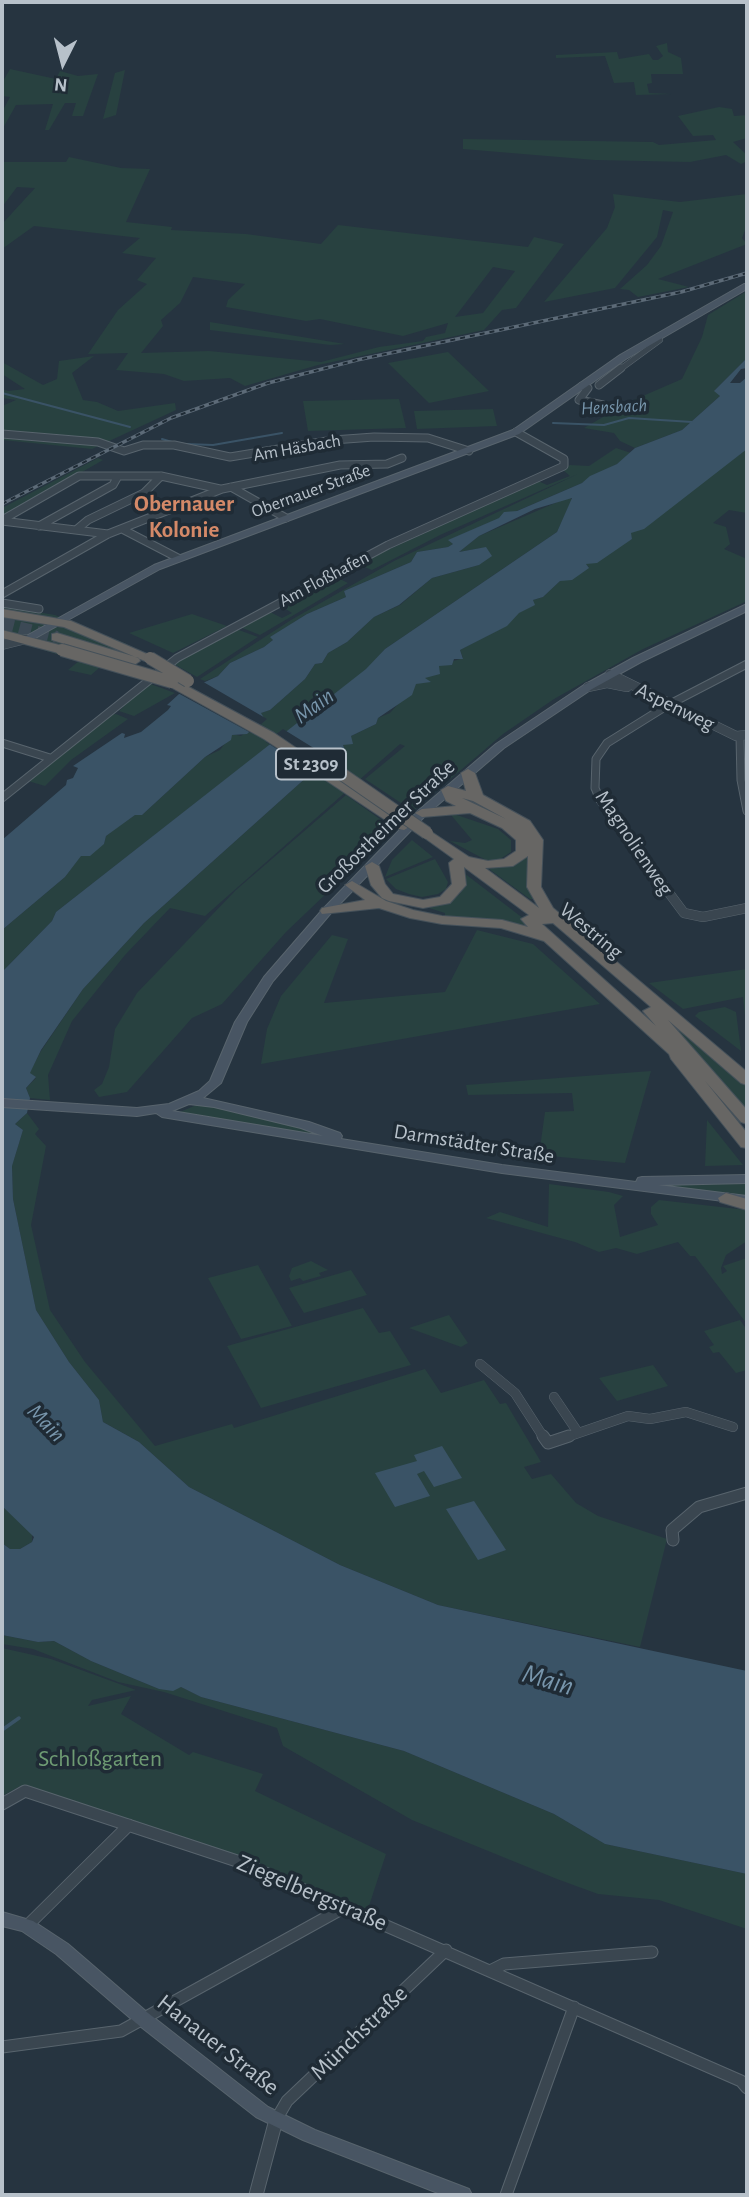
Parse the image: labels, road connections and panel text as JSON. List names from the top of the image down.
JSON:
{
  "streets": {
    "highway": ["St 2309", "Westring"],
    "main road": [
      "Obernauer Straße",
      "Großostheimer Straße",
      "Darmstädter Straße",
      "Hanauer Straße"
    ],
    "street": [
      "Am Häsbach",
      "Am Floßhafen",
      "Aspenweg",
      "Magnolienweg",
      "Ziegelbergstraße",
      "Münchstraße"
    ]
  },
  "crossings": [
    ["Am Häsbach", "Obernauer Straße"],
    ["Obernauer Straße", "Am Floßhafen"],
    ["Obernauer Straße", "St 2309"],
    ["Aspenweg", "Großostheimer Straße"],
    ["Aspenweg", "Magnolienweg"],
    ["St 2309", "Westring"],
    ["Großostheimer Straße", "Darmstädter Straße"],
    ["Ziegelbergstraße", "Münchstraße"],
    ["Münchstraße", "Hanauer Straße"]
  ],
  "districts": ["Obernauer Kolonie"],
  "water": ["Hensbach", "Main"],
  "parks": ["Schloßgarten"],
  "north": "bottom"
}
